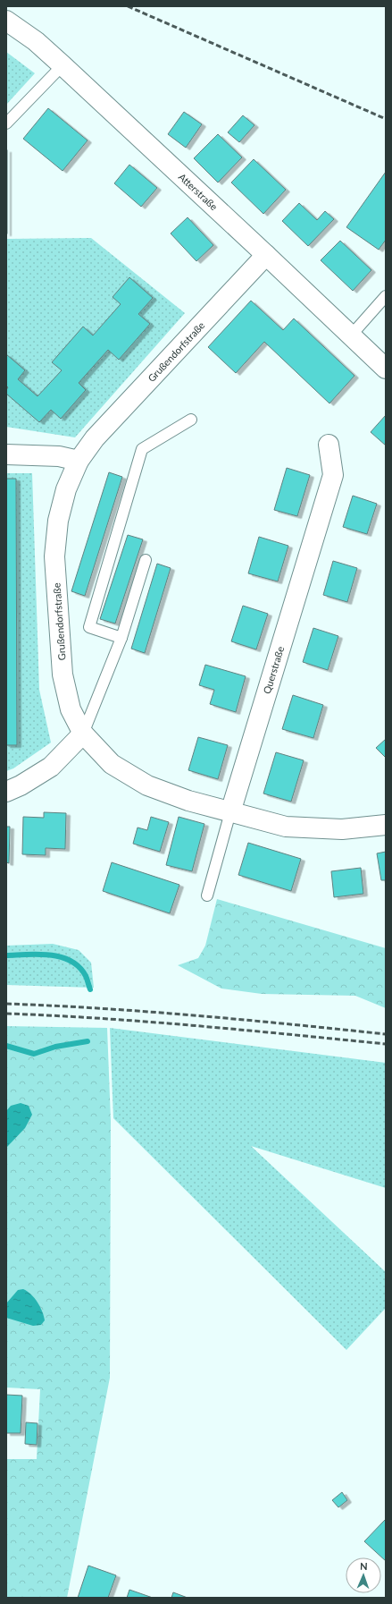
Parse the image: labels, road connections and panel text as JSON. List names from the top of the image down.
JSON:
{
  "streets": {
    "street": ["Atterstraße", "Grußendorfstraße", "Querstraße"]
  },
  "crossings": [
    ["Atterstraße", "Grußendorfstraße"],
    ["Grußendorfstraße", "Querstraße"]
  ],
  "north": "top"
}
